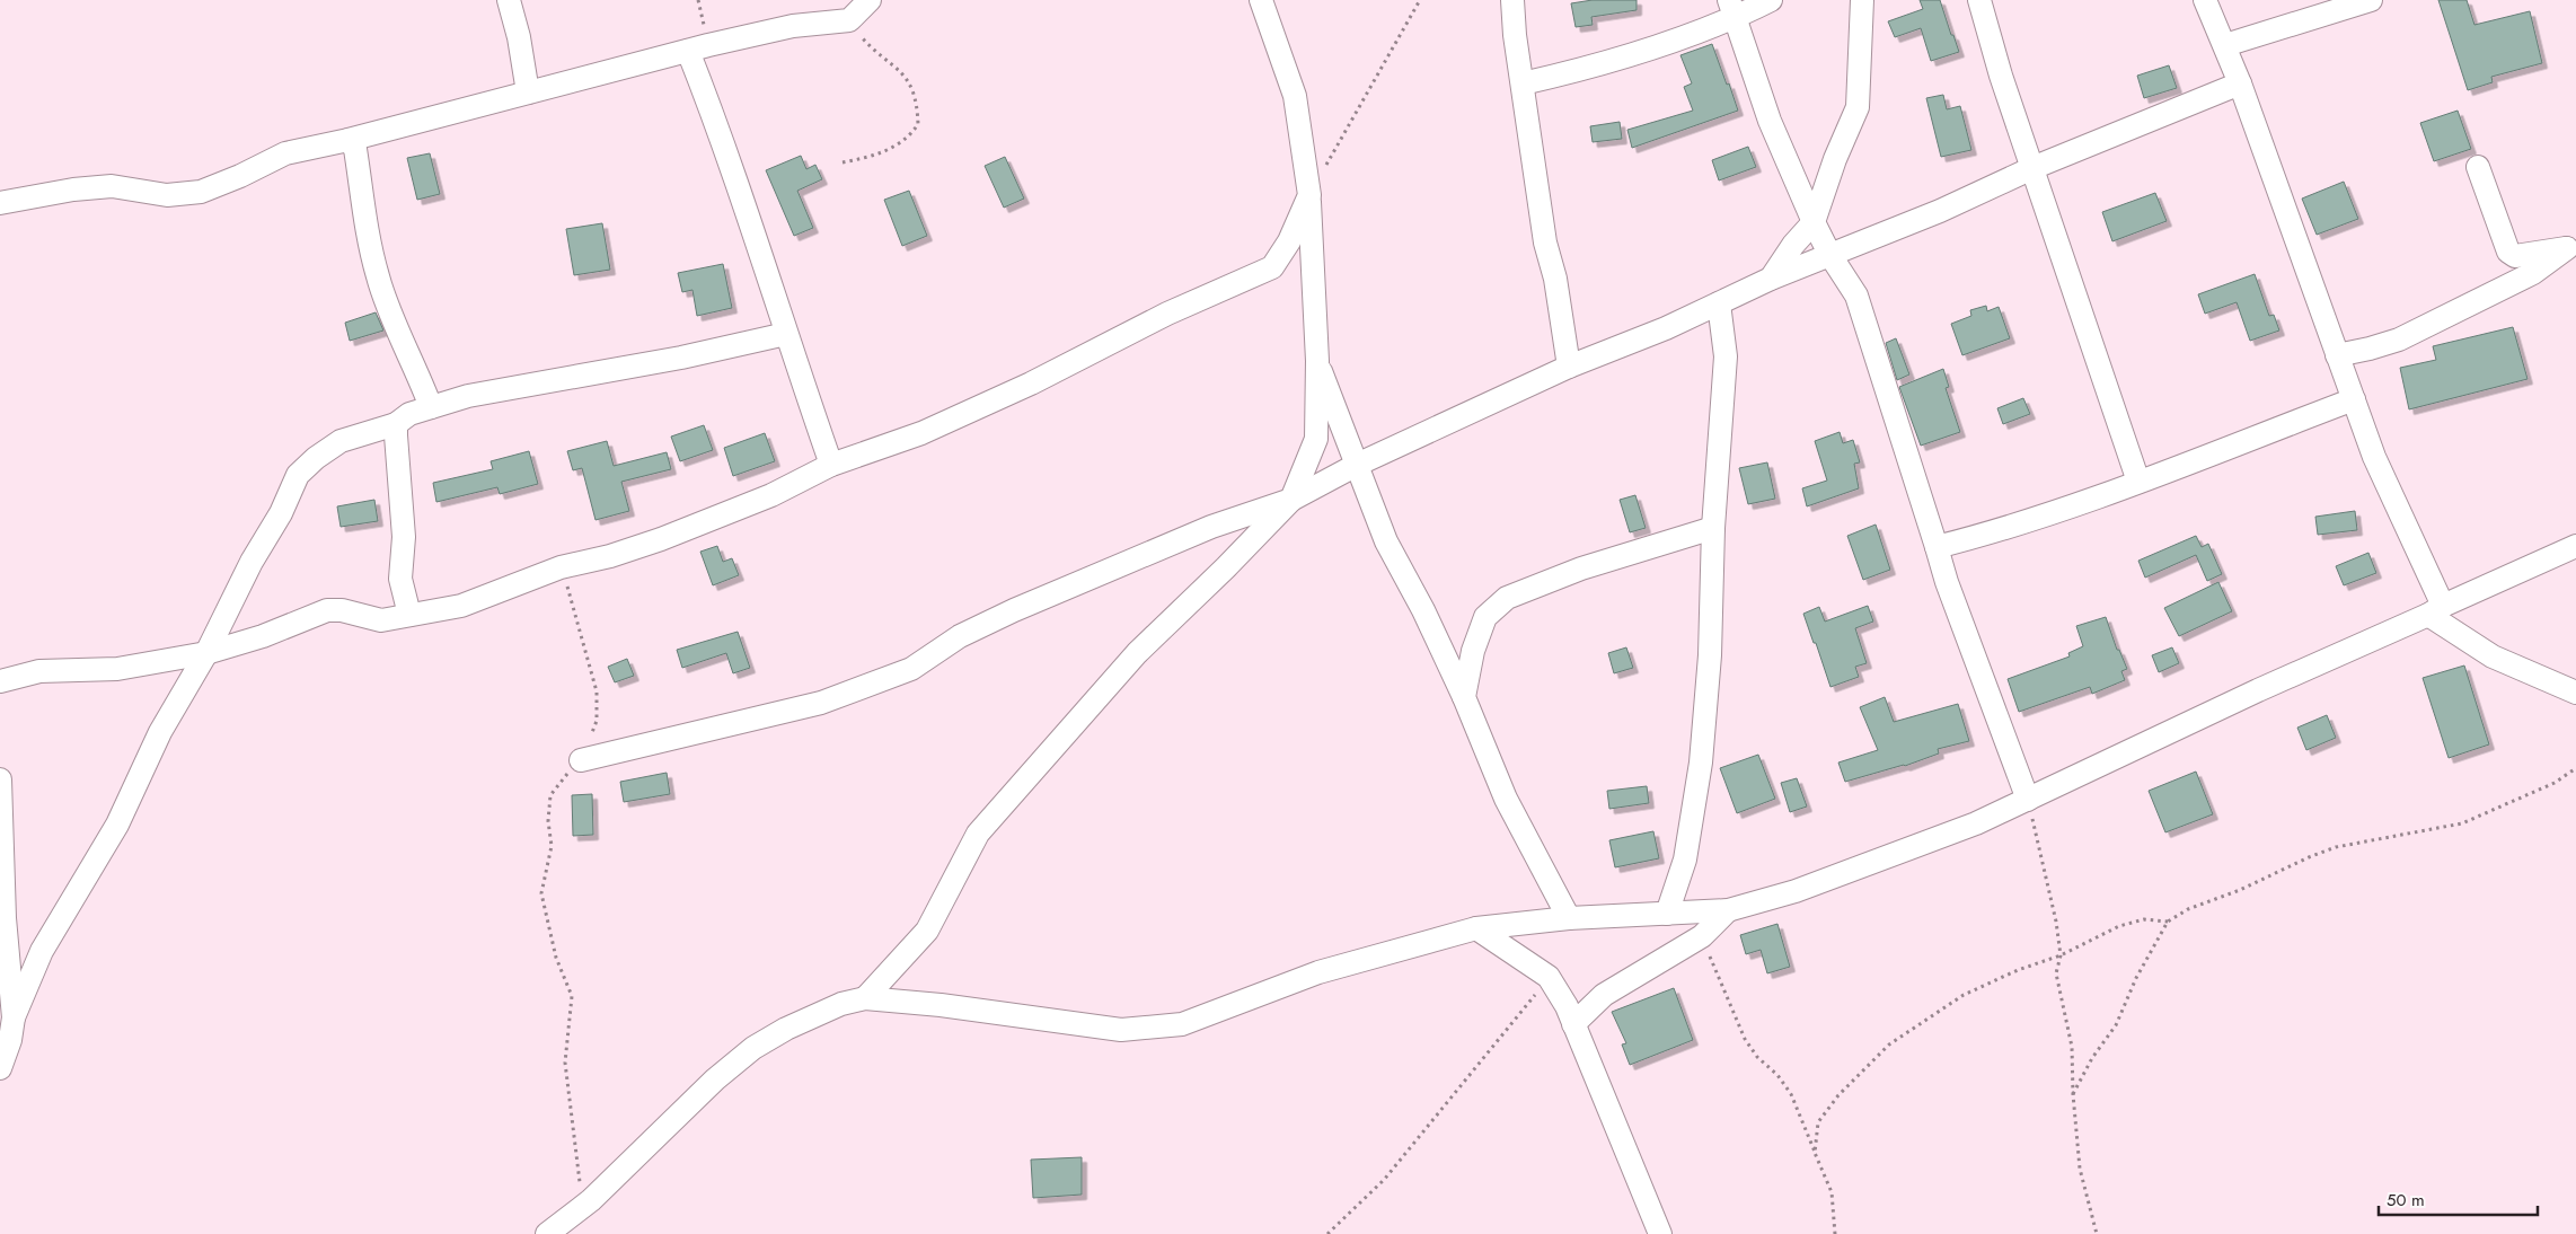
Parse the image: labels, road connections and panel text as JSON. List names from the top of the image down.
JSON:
{
  "scale_bar": "50 m"
}
